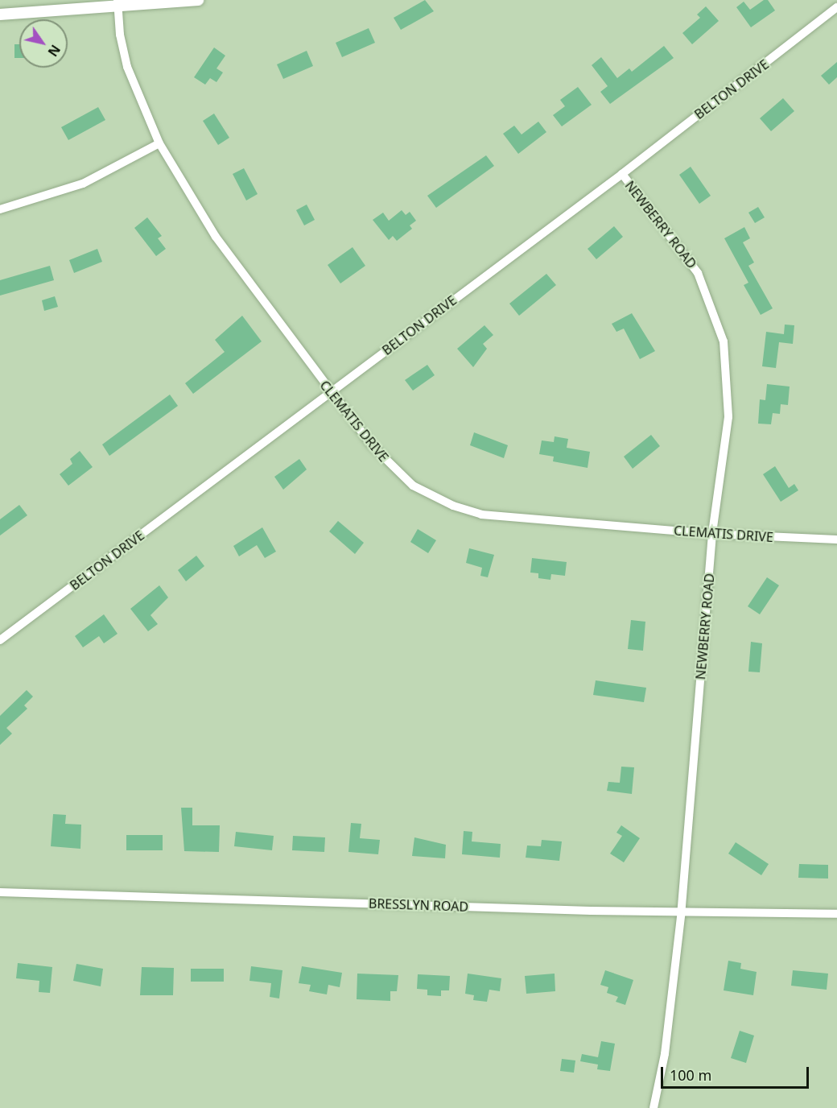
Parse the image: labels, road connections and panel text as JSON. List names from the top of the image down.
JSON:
{
  "streets": {
    "street": [
      "BELTON DRIVE",
      "NEWBERRY ROAD",
      "CLEMATIS DRIVE",
      "BRESSLYN ROAD"
    ]
  },
  "crossings": [
    ["BELTON DRIVE", "NEWBERRY ROAD"],
    ["BELTON DRIVE", "CLEMATIS DRIVE"],
    ["NEWBERRY ROAD", "CLEMATIS DRIVE"],
    ["NEWBERRY ROAD", "BRESSLYN ROAD"]
  ],
  "scale_bar": "100 m",
  "north": "bottom right"
}
